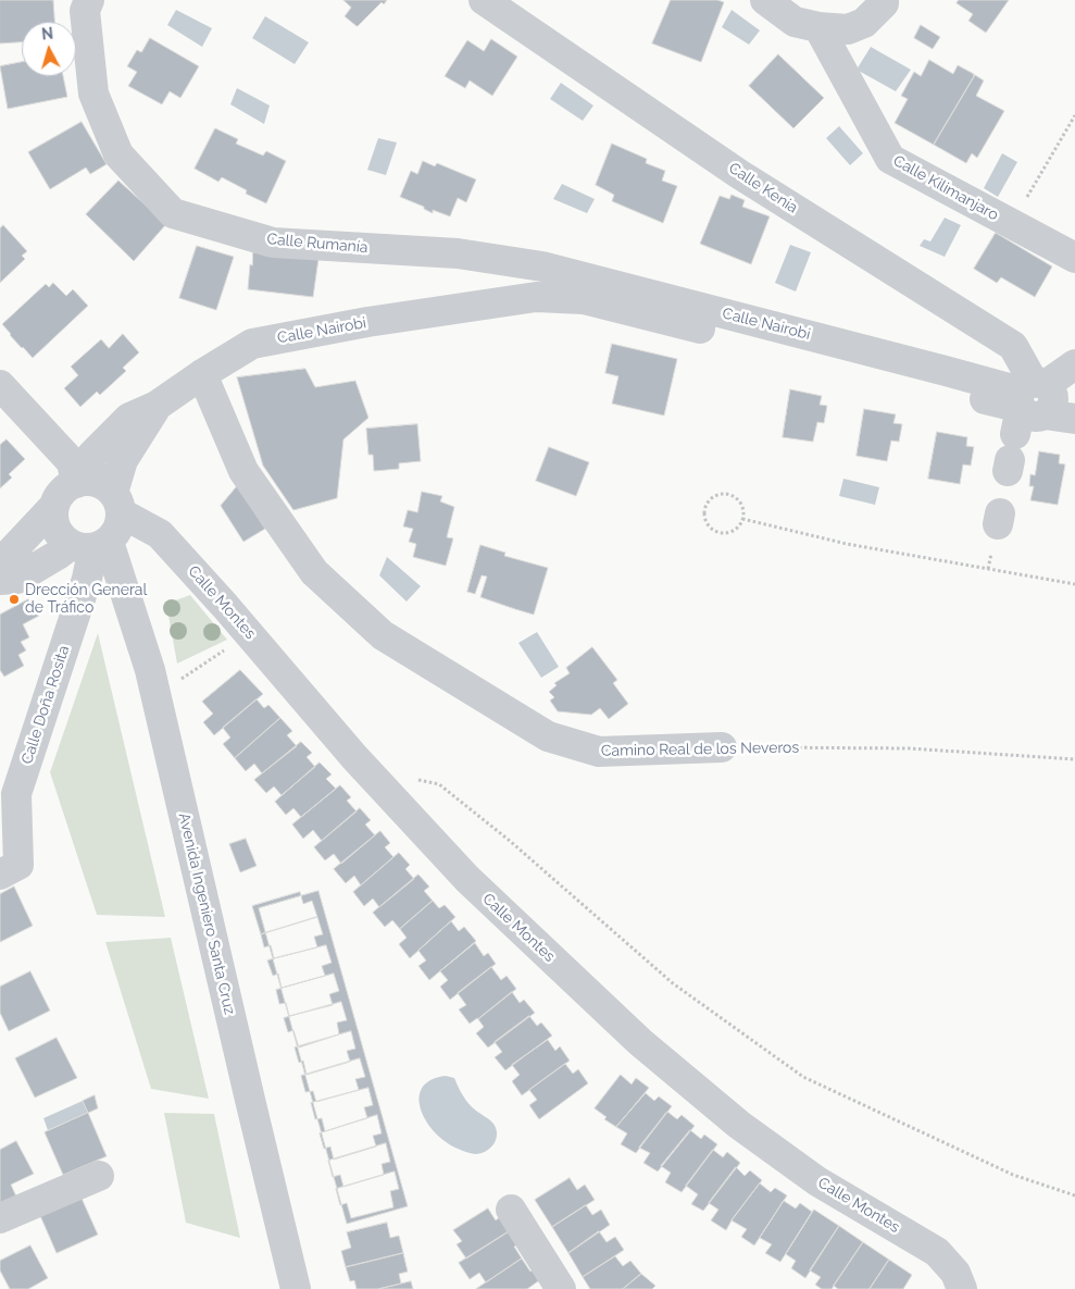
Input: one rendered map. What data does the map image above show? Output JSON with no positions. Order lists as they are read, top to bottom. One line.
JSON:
{"streets":{"street":["Calle Kenia","Calle Kilimanjaro","Calle Rumanía","Calle Nairobi","Calle Montes","Calle Doña Rosita","Camino Real de los Neveros","Avenida Ingeniero Santa Cruz"]},"crossings":[["Calle Kenia","Calle Nairobi"],["Calle Rumanía","Calle Nairobi"],["Calle Nairobi","Calle Montes"],["Calle Nairobi","Calle Doña Rosita"],["Calle Nairobi","Camino Real de los Neveros"],["Calle Nairobi","Avenida Ingeniero Santa Cruz"],["Calle Montes","Calle Doña Rosita"],["Calle Montes","Avenida Ingeniero Santa Cruz"],["Calle Doña Rosita","Avenida Ingeniero Santa Cruz"]],"places":["Drección General de Tráfico"],"north":"top"}
